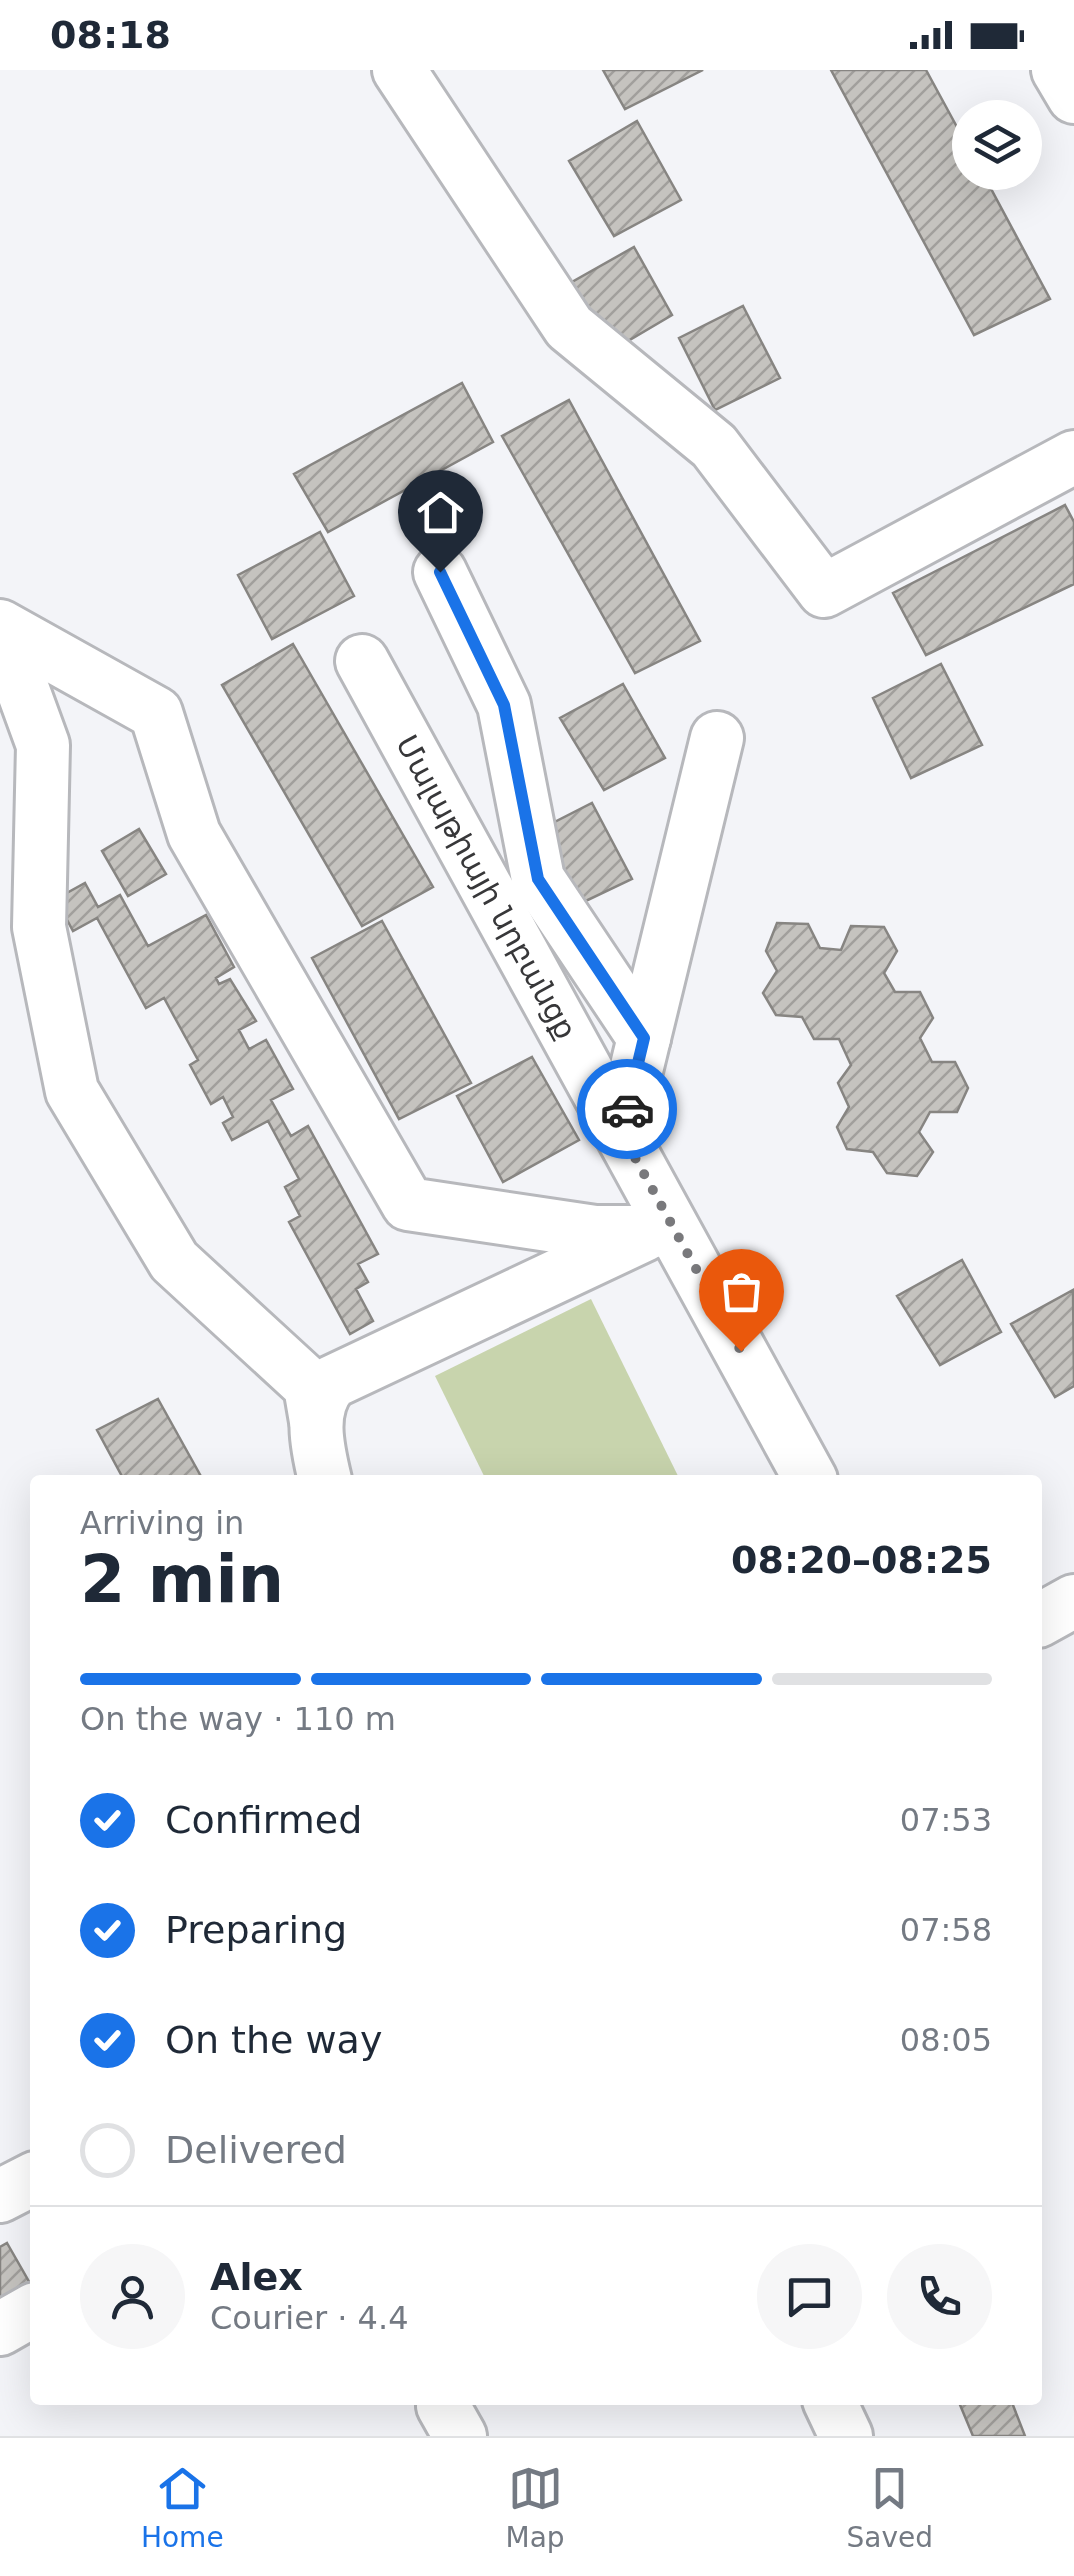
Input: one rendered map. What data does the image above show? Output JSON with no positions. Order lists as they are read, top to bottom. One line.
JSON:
{"streets":{"street":["Մալաթիայի նրբանցք"]},"page":{"status":"08:18","heading":["2 min","Arriving in","08:20–08:25"],"panel":["Alex","Courier · 4.4"],"bar":"On the way · 110 m","list":[["Confirmed","07:53"],["Preparing","07:58"],["On the way","08:05"],"Delivered"],"tabs":["Home","Map","Saved"]}}
